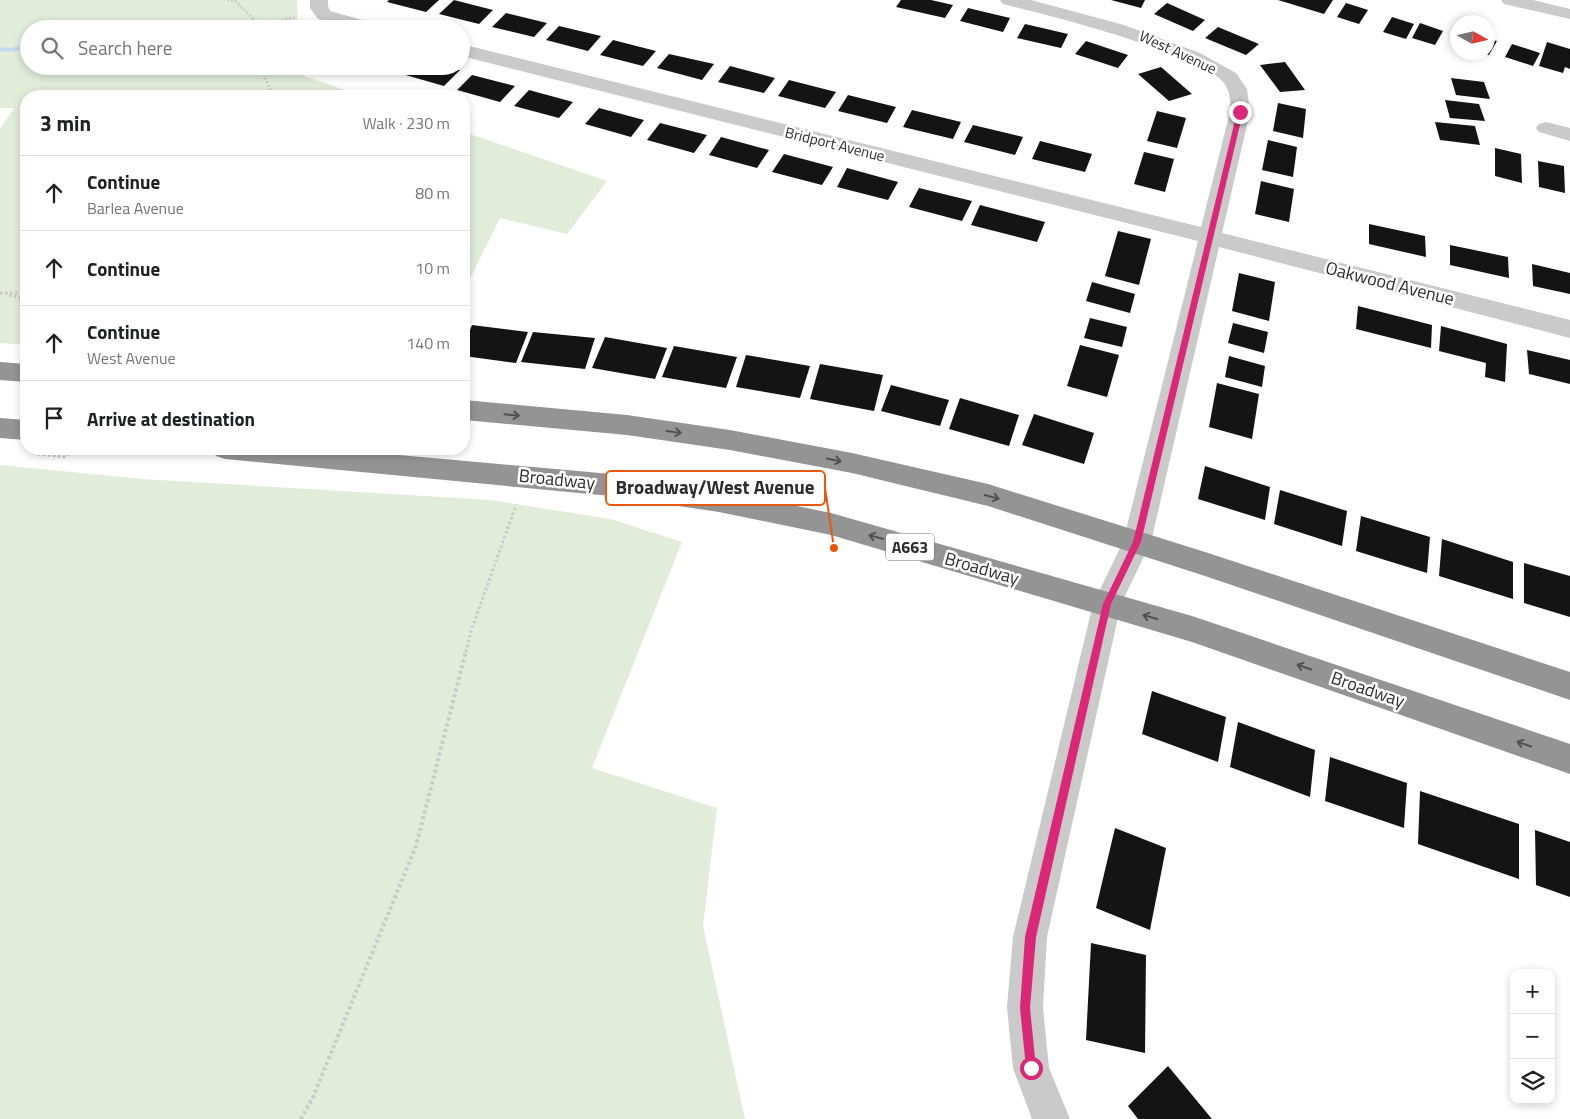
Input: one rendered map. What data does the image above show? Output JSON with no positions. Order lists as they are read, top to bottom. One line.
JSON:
{"streets":{"highway":["Broadway","A663"],"street":["West Avenue","Bridport Avenue","Oakwood Avenue"]},"crossings":[["West Avenue","Bridport Avenue"],["West Avenue","Oakwood Avenue"],["West Avenue","Broadway"],["Bridport Avenue","Oakwood Avenue"]],"places":["Broadway/West Avenue"],"north":"right","page":{"search":"Search here","heading":["3 min","Walk · 230 m"],"list":[["Continue","Barlea Avenue","80 m"],["Continue","10 m"],["Continue","West Avenue","140 m"],"Arrive at destination"],"map_buttons":["+","−"]}}
